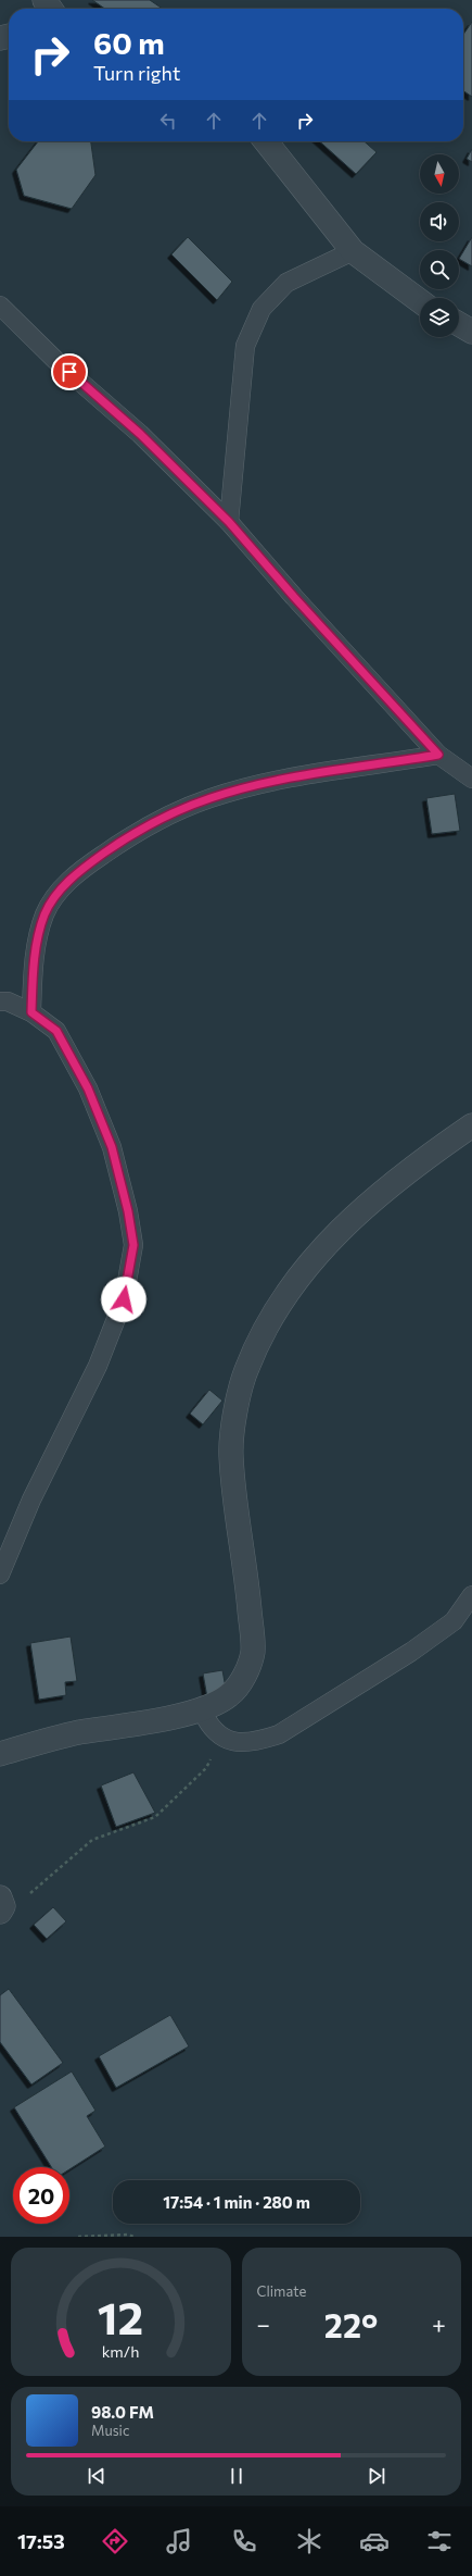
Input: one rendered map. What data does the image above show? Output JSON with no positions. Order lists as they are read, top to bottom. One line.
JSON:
{"north":"bottom","page":{"turn":["60 m","Turn right"],"limit":"20","trip":"17:54 · 1 min · 280 m","tile":"Climate","heat":["−","22°","+"],"song":["98.0 FM","Music"],"tabs":"17:53","gauge":["12","km/h"]}}
